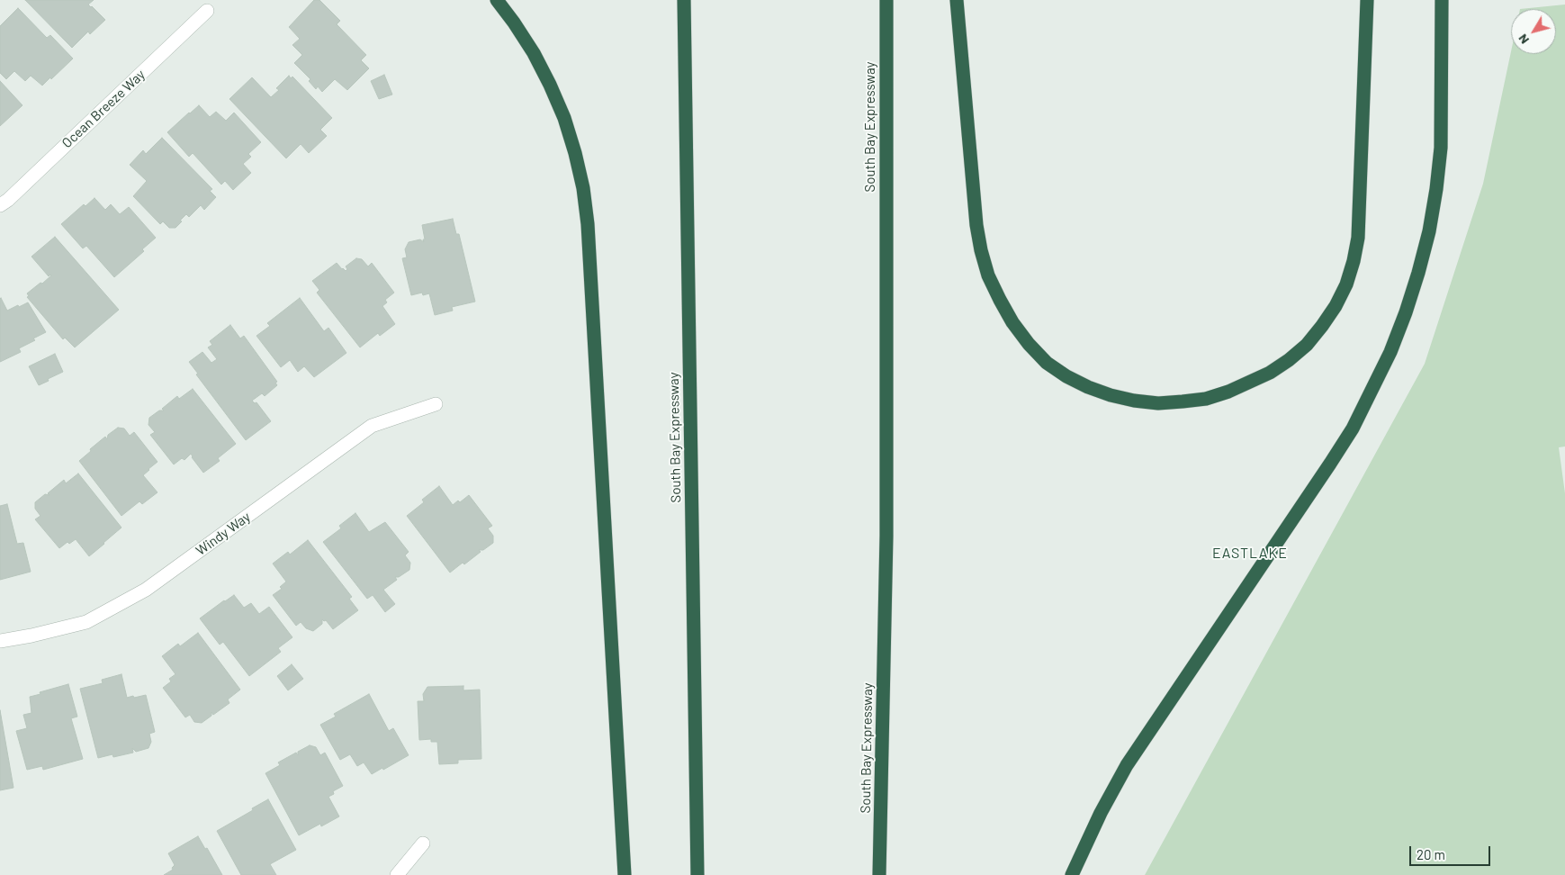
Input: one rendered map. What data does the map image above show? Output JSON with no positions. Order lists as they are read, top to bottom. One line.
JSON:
{"streets":{"highway":["South Bay Expressway"],"street":["Ocean Breeze Way","Windy Way"]},"districts":["EASTLAKE"],"scale_bar":"20 m","north":"bottom left"}
